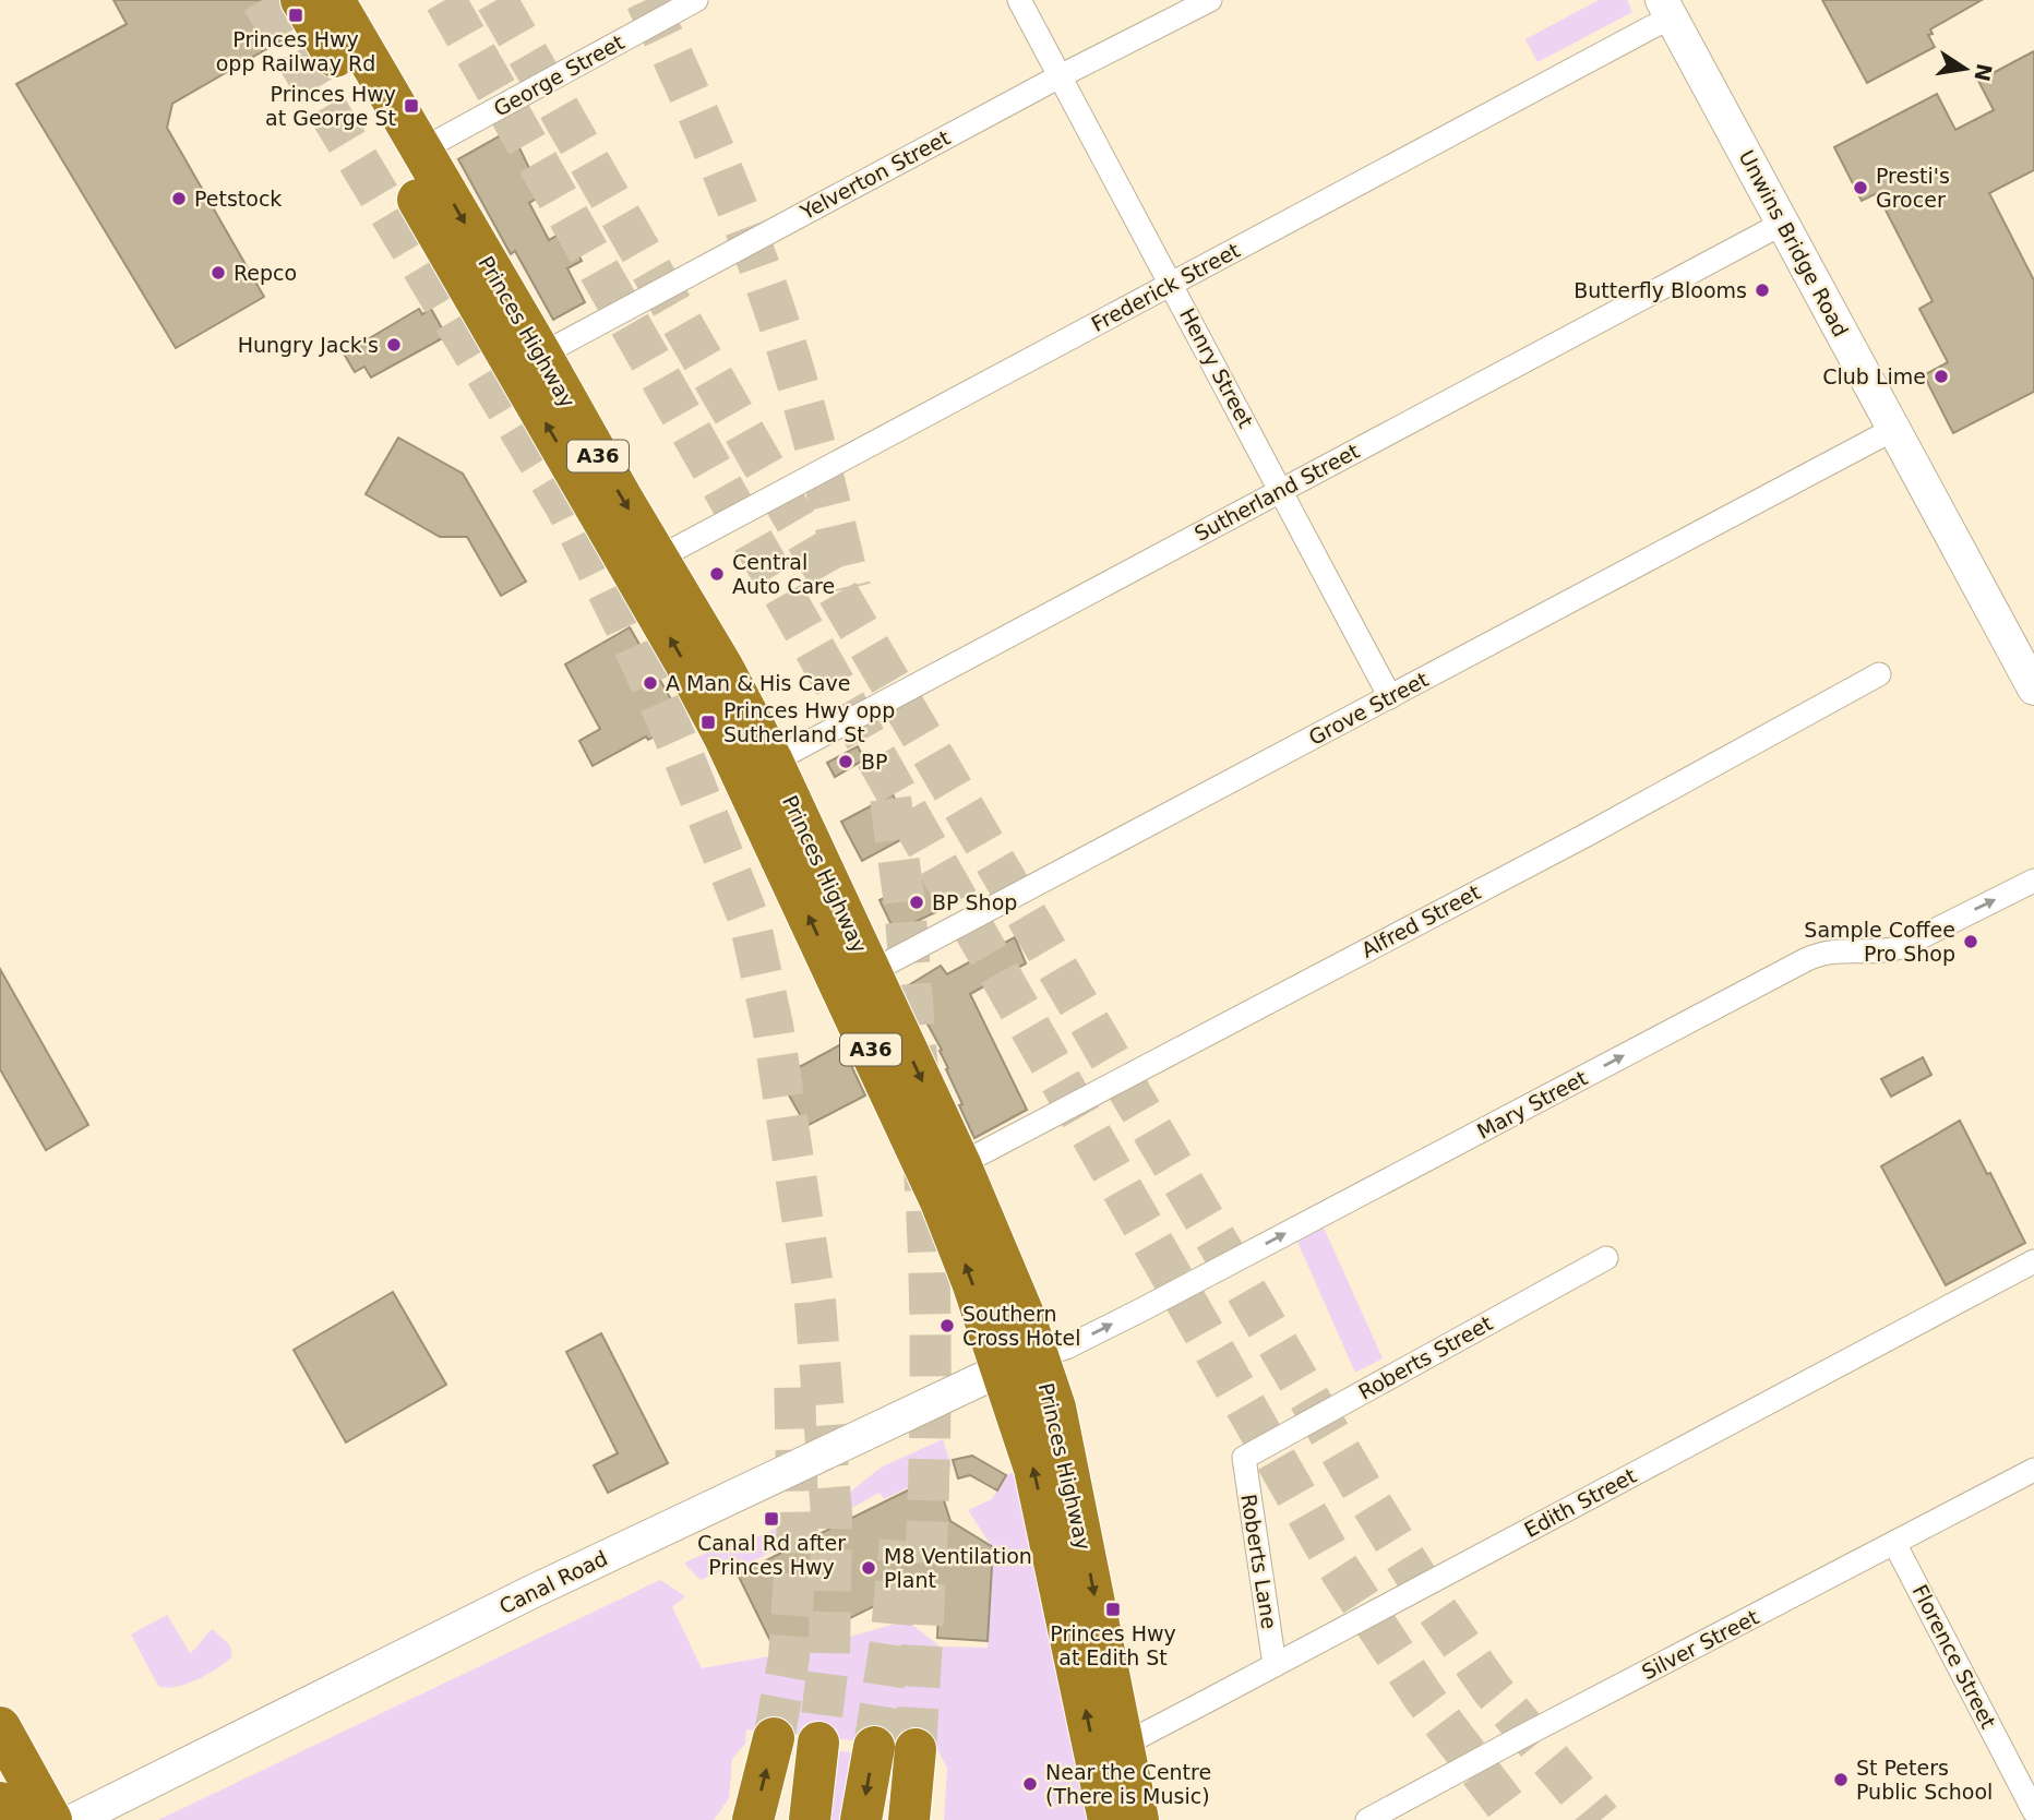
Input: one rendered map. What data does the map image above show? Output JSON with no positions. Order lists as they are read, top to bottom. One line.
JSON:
{"streets":{"highway":["Princes Highway","A36"],"main road":["Unwins Bridge Road","Canal Road"],"street":["George Street","Yelverton Street","Frederick Street","Henry Street","Sutherland Street","Grove Street","Alfred Street","Mary Street","Roberts Street","Edith Street","Roberts Lane","Silver Street","Florence Street"]},"crossings":[["George Street","Princes Highway"],["Yelverton Street","Princes Highway"],["Yelverton Street","Henry Street"],["Unwins Bridge Road","Frederick Street"],["Unwins Bridge Road","Sutherland Street"],["Unwins Bridge Road","Grove Street"],["Frederick Street","Princes Highway"],["Frederick Street","Henry Street"],["Princes Highway","Sutherland Street"],["Princes Highway","Grove Street"],["Princes Highway","Alfred Street"],["Princes Highway","Mary Street"],["Princes Highway","Edith Street"],["Princes Highway","Canal Road"],["Henry Street","Sutherland Street"],["Henry Street","Grove Street"],["Mary Street","Canal Road"],["Roberts Street","Roberts Lane"],["Edith Street","Roberts Lane"],["Silver Street","Florence Street"]],"one_way":["Mary Street"],"places":{"transit":["Princes Hwy opp Railway Rd","Princes Hwy at George St","Princes Hwy opp Sutherland St","Canal Rd after Princes Hwy","Princes Hwy at Edith St"],"other":["Presti's Grocer","Petstock","Repco","Butterfly Blooms","Hungry Jack's","Club Lime","Central Auto Care","A Man & His Cave","BP","BP Shop","Sample Coffee Pro Shop","Southern Cross Hotel","M8 Ventilation Plant","St Peters Public School","Near the Centre (There is Music)"]},"north":"right"}
